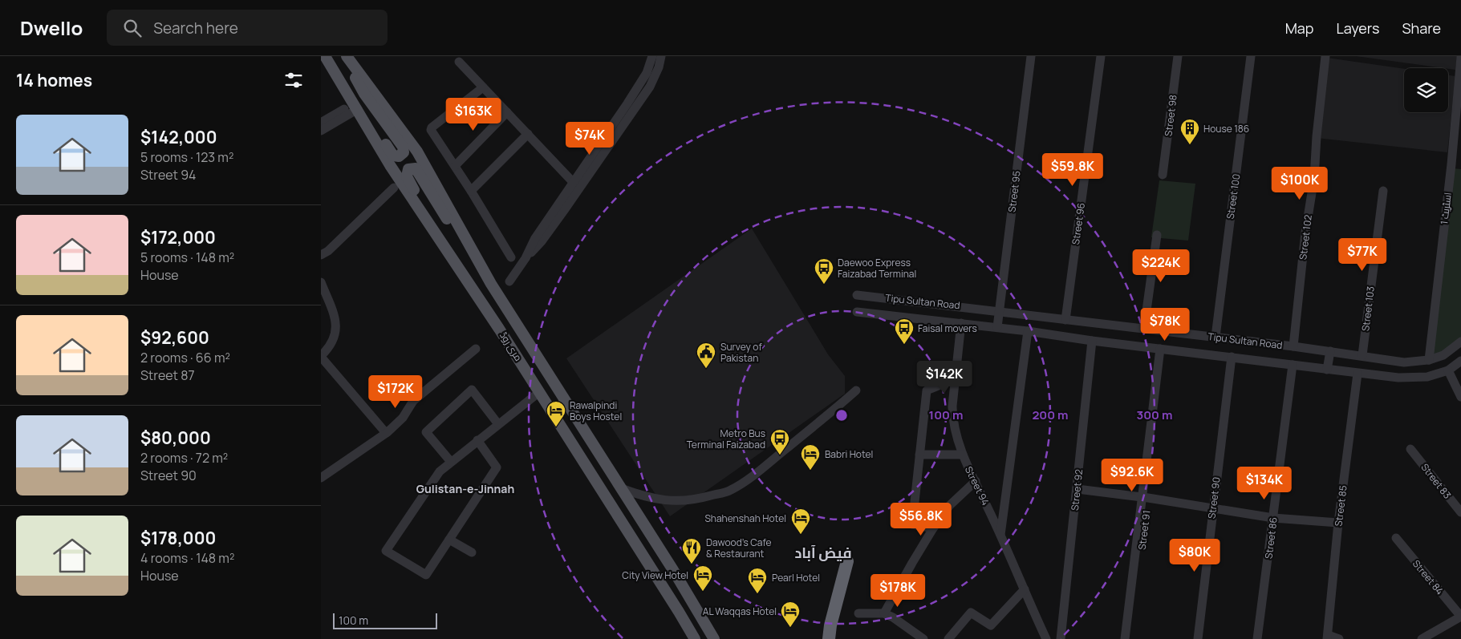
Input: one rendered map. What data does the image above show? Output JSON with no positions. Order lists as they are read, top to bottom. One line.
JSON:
{"streets":{"main road":["مری روڈ"],"street":["Street 98","Street 95","Street 100","اسٹریٹ 1","Street 96","Street 102","Tipu Sultan Road","Street 103","Street 83","Street 94","Street 92","Street 90","Street 85","Street 91","Street 86","Street 84"]},"crossings":[["Street 95","Tipu Sultan Road"],["Street 100","Tipu Sultan Road"],["اسٹریٹ 1","Tipu Sultan Road"],["Street 96","Tipu Sultan Road"],["Street 102","Tipu Sultan Road"],["Tipu Sultan Road","Street 103"],["Tipu Sultan Road","Street 94"],["Tipu Sultan Road","Street 92"],["Tipu Sultan Road","Street 90"],["Tipu Sultan Road","Street 85"],["Tipu Sultan Road","Street 91"],["Tipu Sultan Road","Street 86"]],"districts":["Gulistan-e-Jinnah","فیض آباد"],"places":{"building":["House 186"],"bus stop":["Daewoo Express Faizabad Terminal","Faisal movers","Metro Bus Terminal Faizabad"],"public building":["Survey of Pakistan"],"hotel":["Rawalpindi Boys Hostel","Babri Hotel","Shahenshah Hotel","City View Hotel","Pearl Hotel","AL Waqqas Hotel"],"restaurant":["Dawood's Cafe & Restaurant"]},"scale_bar":"100 m","page":{"header":"Dwello","search":"Search here","nav":["Map","Layers","Share"],"heading":"14 homes","price":["$163K","$74K","$59.8K","$100K","$77K","$224K","$78K","$142K","$172K","$92.6K","$134K","$56.8K","$80K","$178K"],"list":[{"name":"$142,000","note":"5 rooms · 123 m² · Street 94"},{"name":"$172,000","note":"5 rooms · 148 m² · House"},{"name":"$92,600","note":"2 rooms · 66 m² · Street 87"},{"name":"$80,000","note":"2 rooms · 72 m² · Street 90"},{"name":"$178,000","note":"4 rooms · 148 m² · House"}],"scale":"100 m"},"rings":["100 m","200 m","300 m"]}
